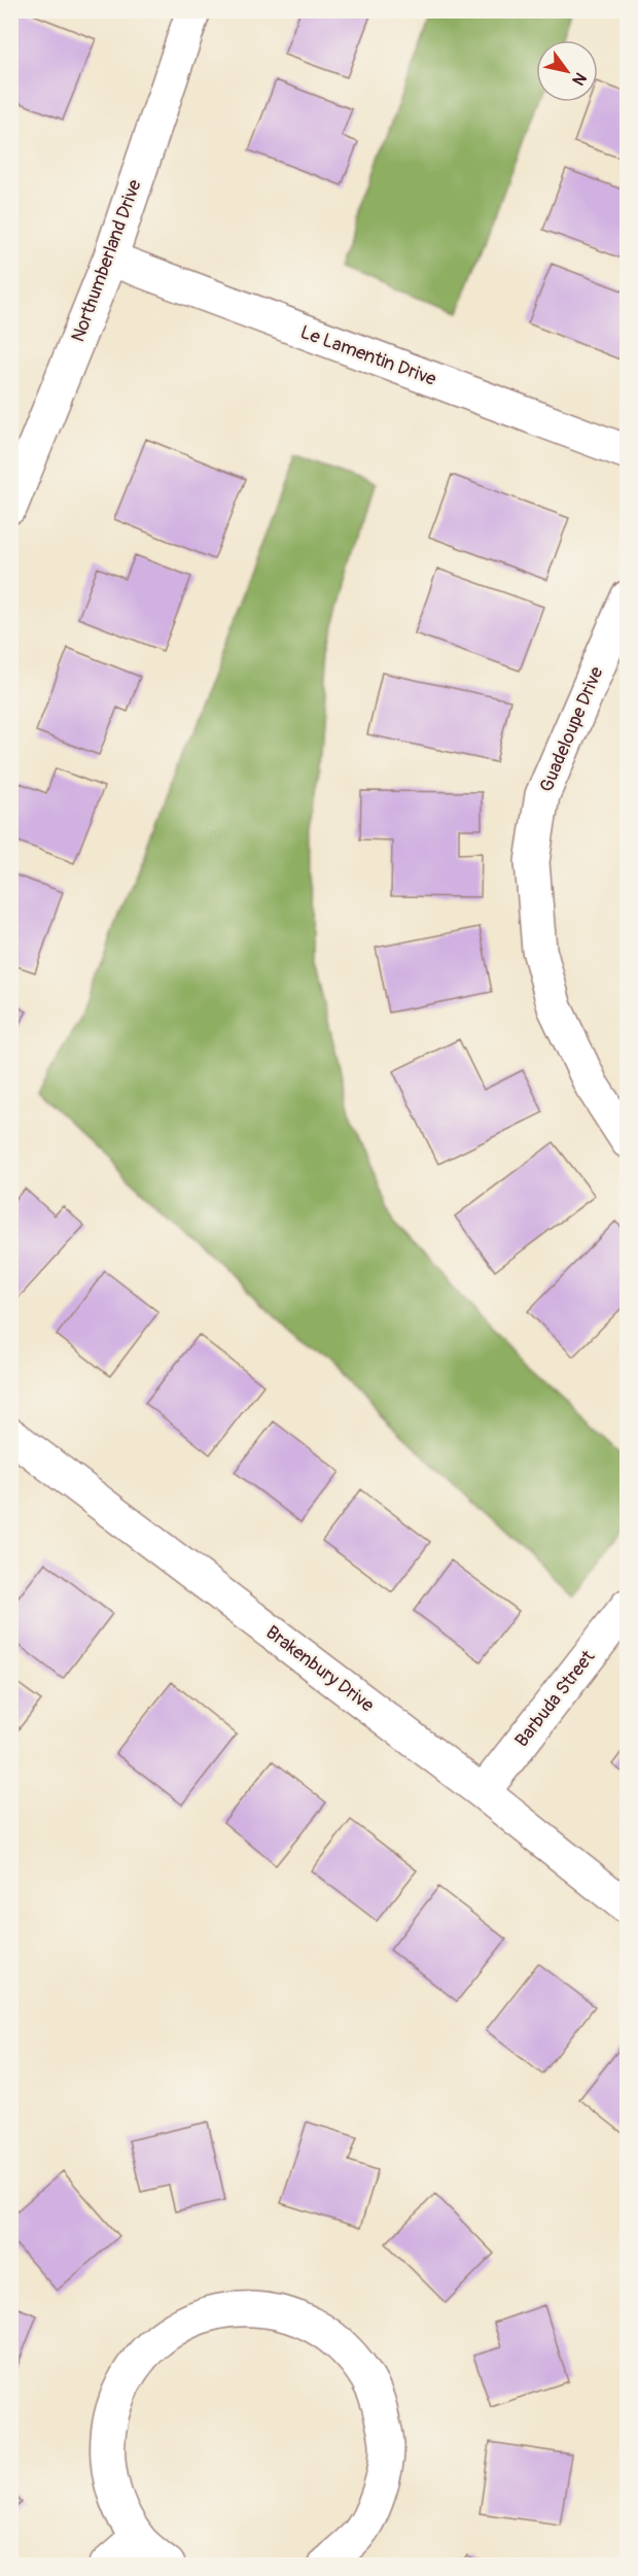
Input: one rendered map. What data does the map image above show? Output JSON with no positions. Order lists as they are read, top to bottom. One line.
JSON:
{"streets":{"street":["Northumberland Drive","Le Lamentin Drive","Guadeloupe Drive","Brakenbury Drive","Barbuda Street"]},"crossings":[["Northumberland Drive","Le Lamentin Drive"],["Brakenbury Drive","Barbuda Street"]],"north":"bottom right"}
